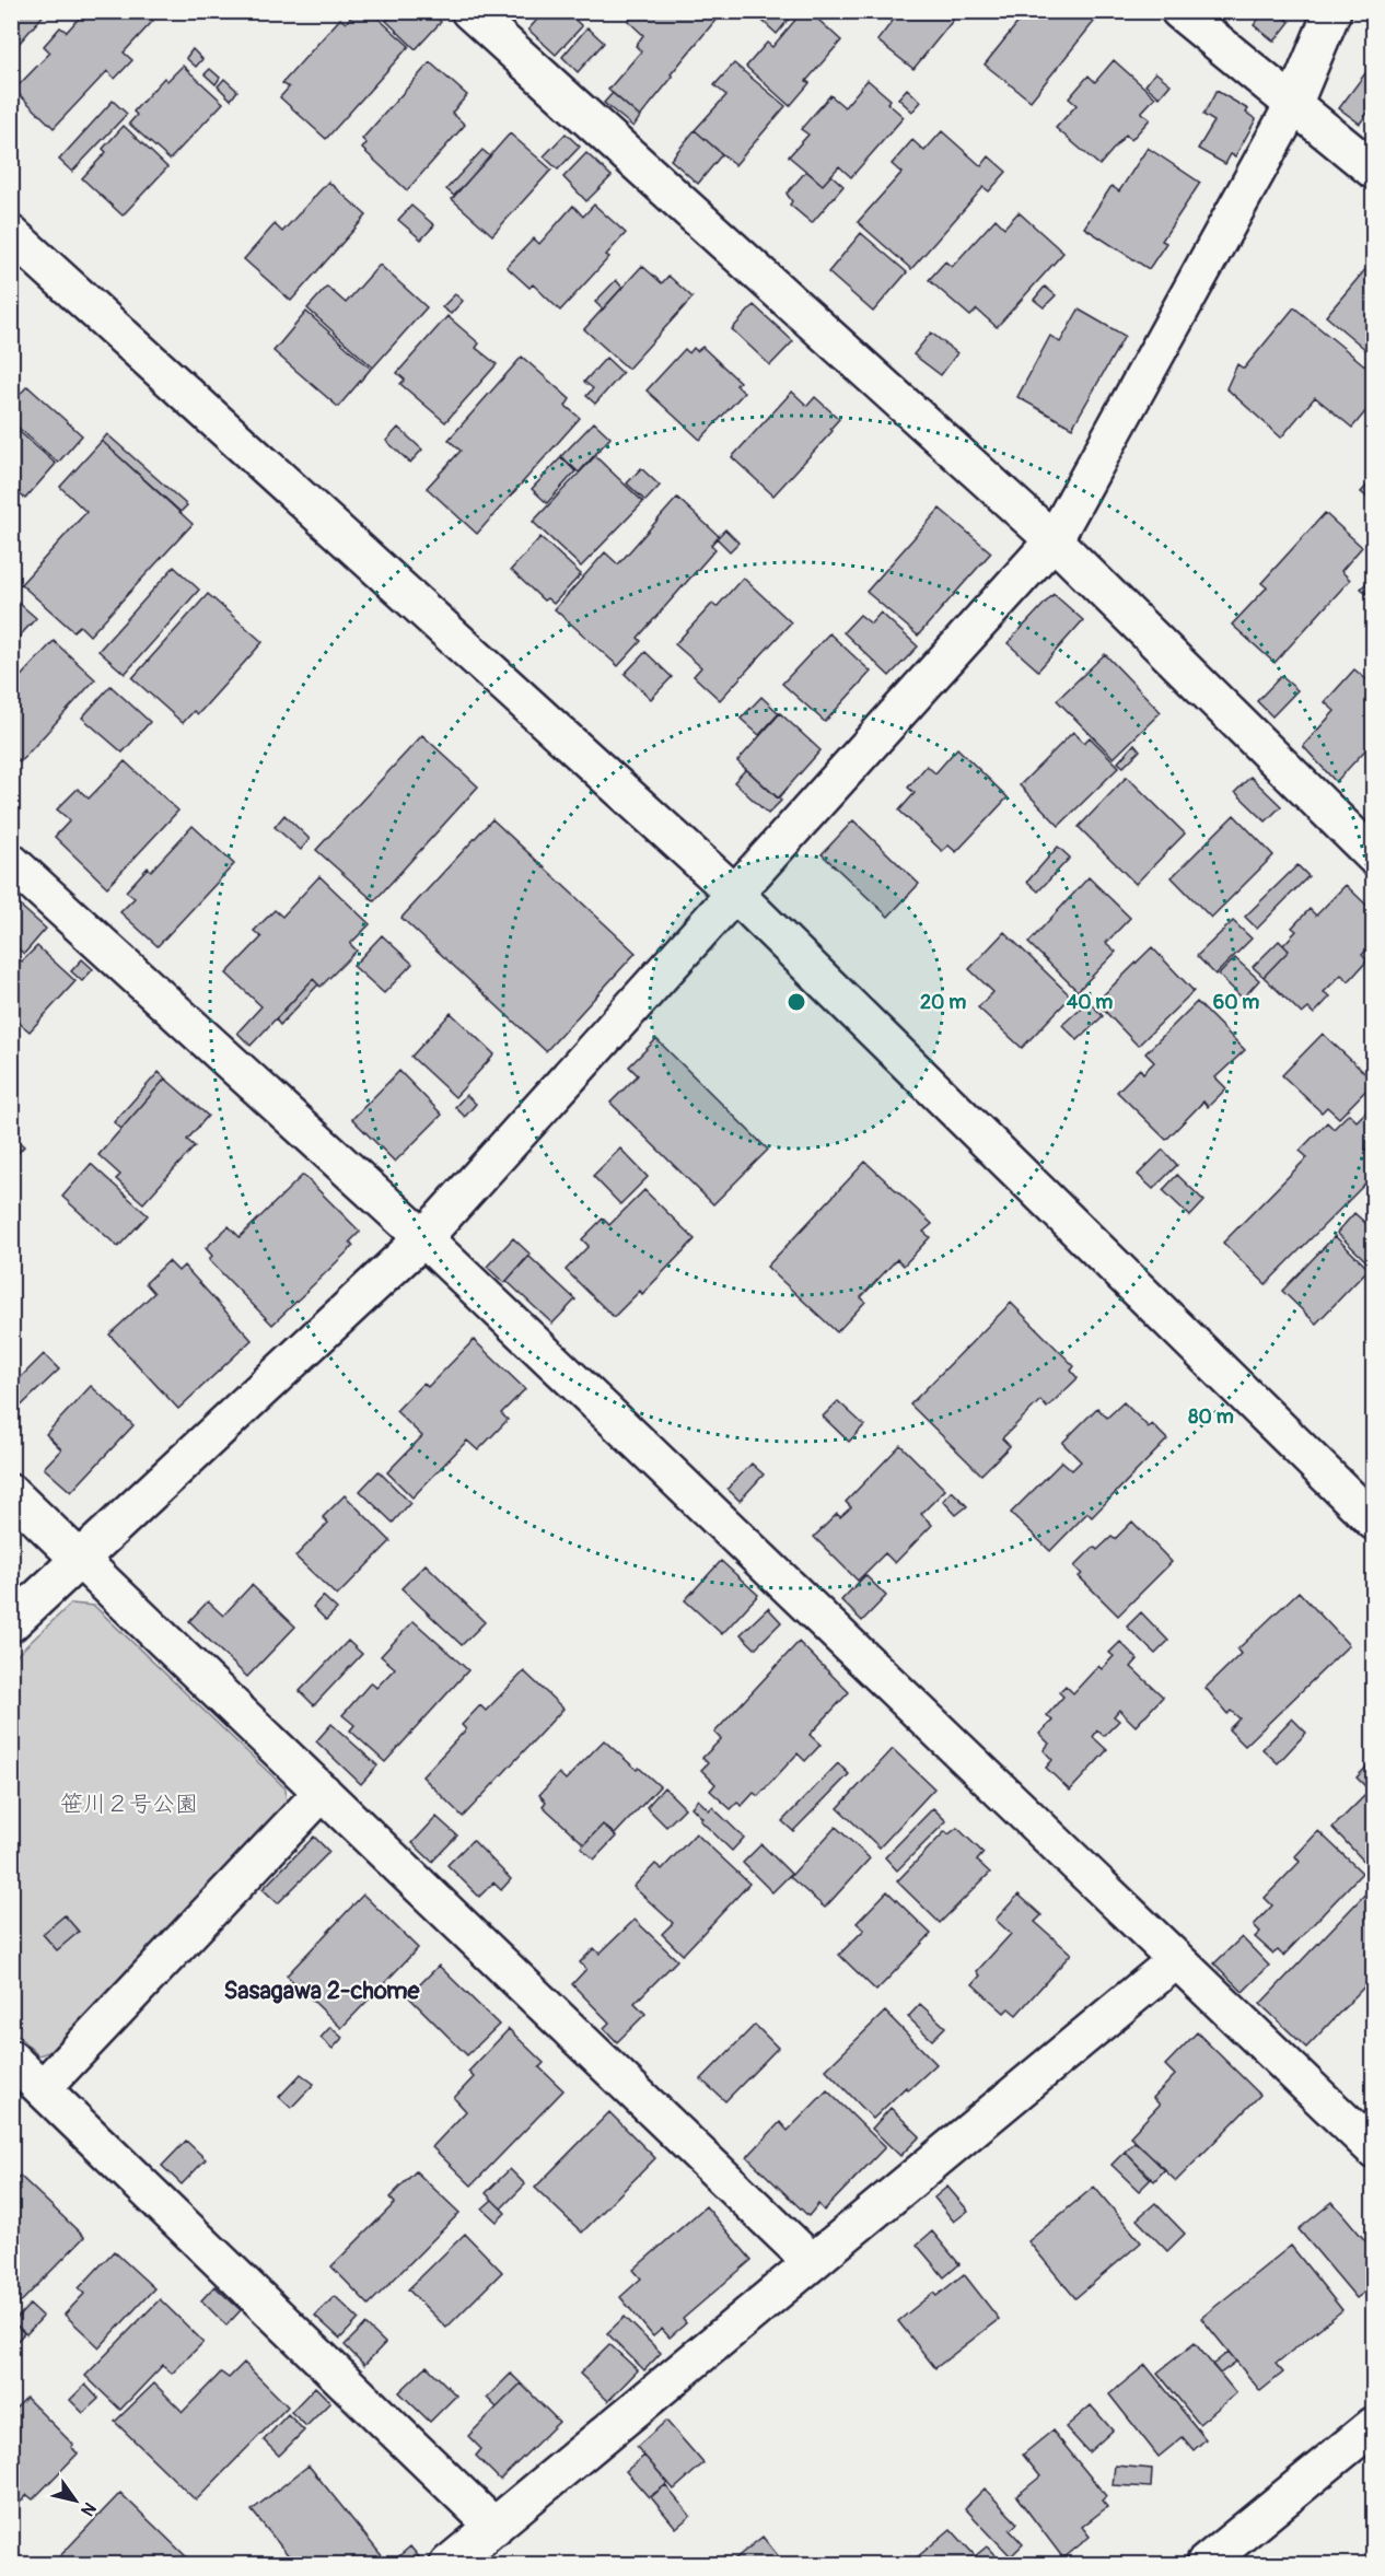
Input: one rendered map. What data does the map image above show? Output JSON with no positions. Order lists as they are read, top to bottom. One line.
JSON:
{"districts":["Sasagawa 2-chome"],"parks":["笹川２号公園"],"north":"bottom right","rings":["20 m","40 m","60 m","80 m"]}
